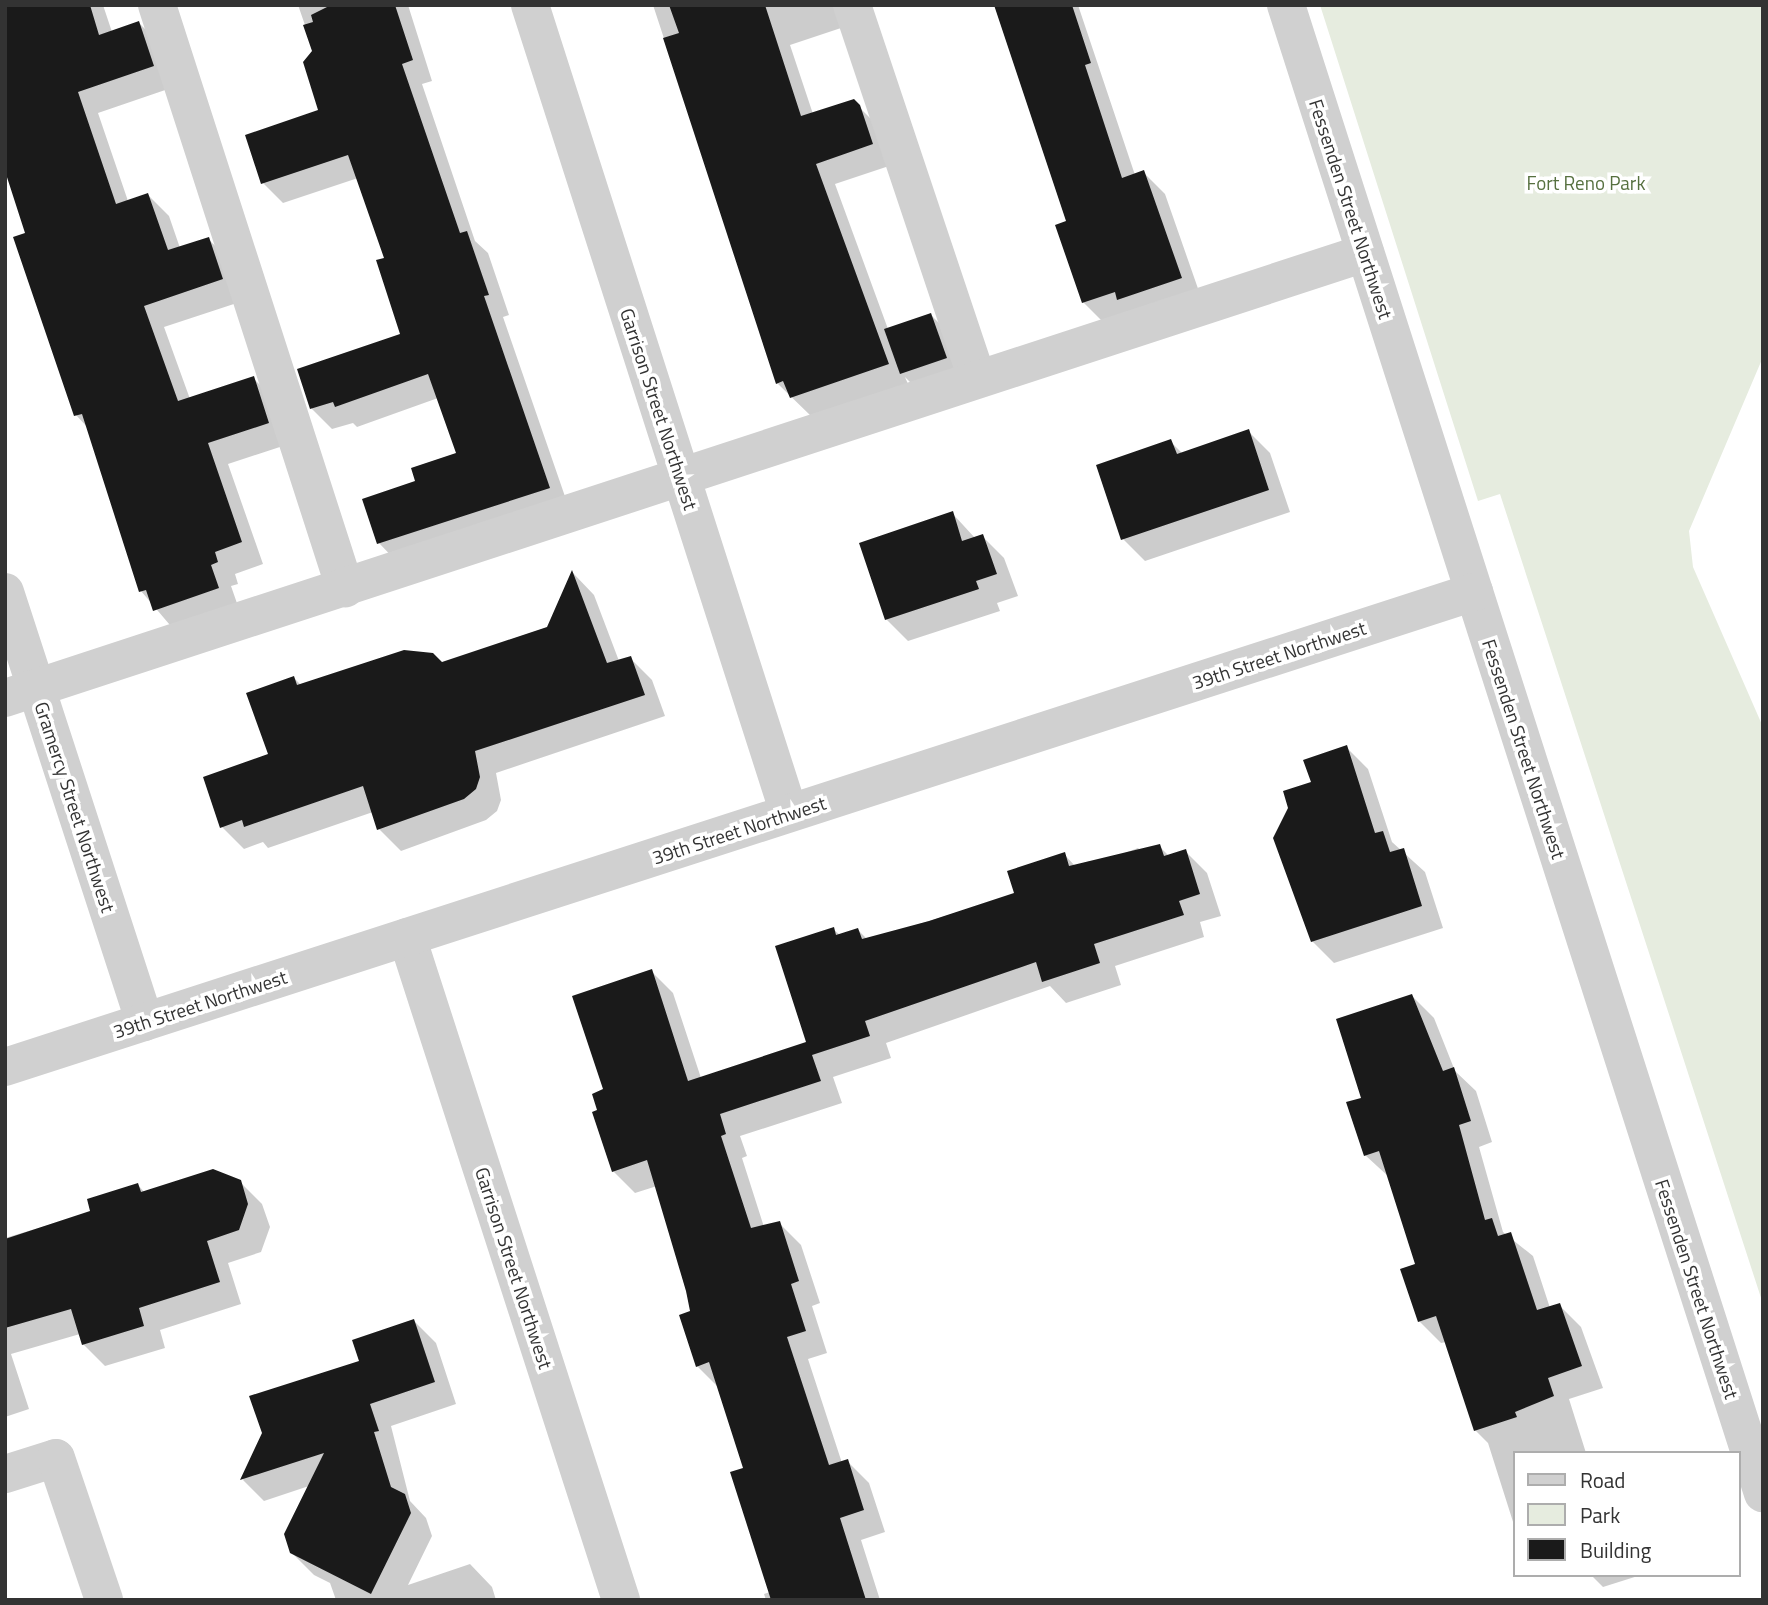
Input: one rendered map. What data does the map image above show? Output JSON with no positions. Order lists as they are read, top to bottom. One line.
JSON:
{"streets":{"street":["Fessenden Street Northwest","Garrison Street Northwest","39th Street Northwest","Gramercy Street Northwest"]},"crossings":[["Fessenden Street Northwest","39th Street Northwest"],["Garrison Street Northwest","39th Street Northwest"],["39th Street Northwest","Gramercy Street Northwest"]],"parks":["Fort Reno Park"],"legend":["Road","Park","Building"]}
